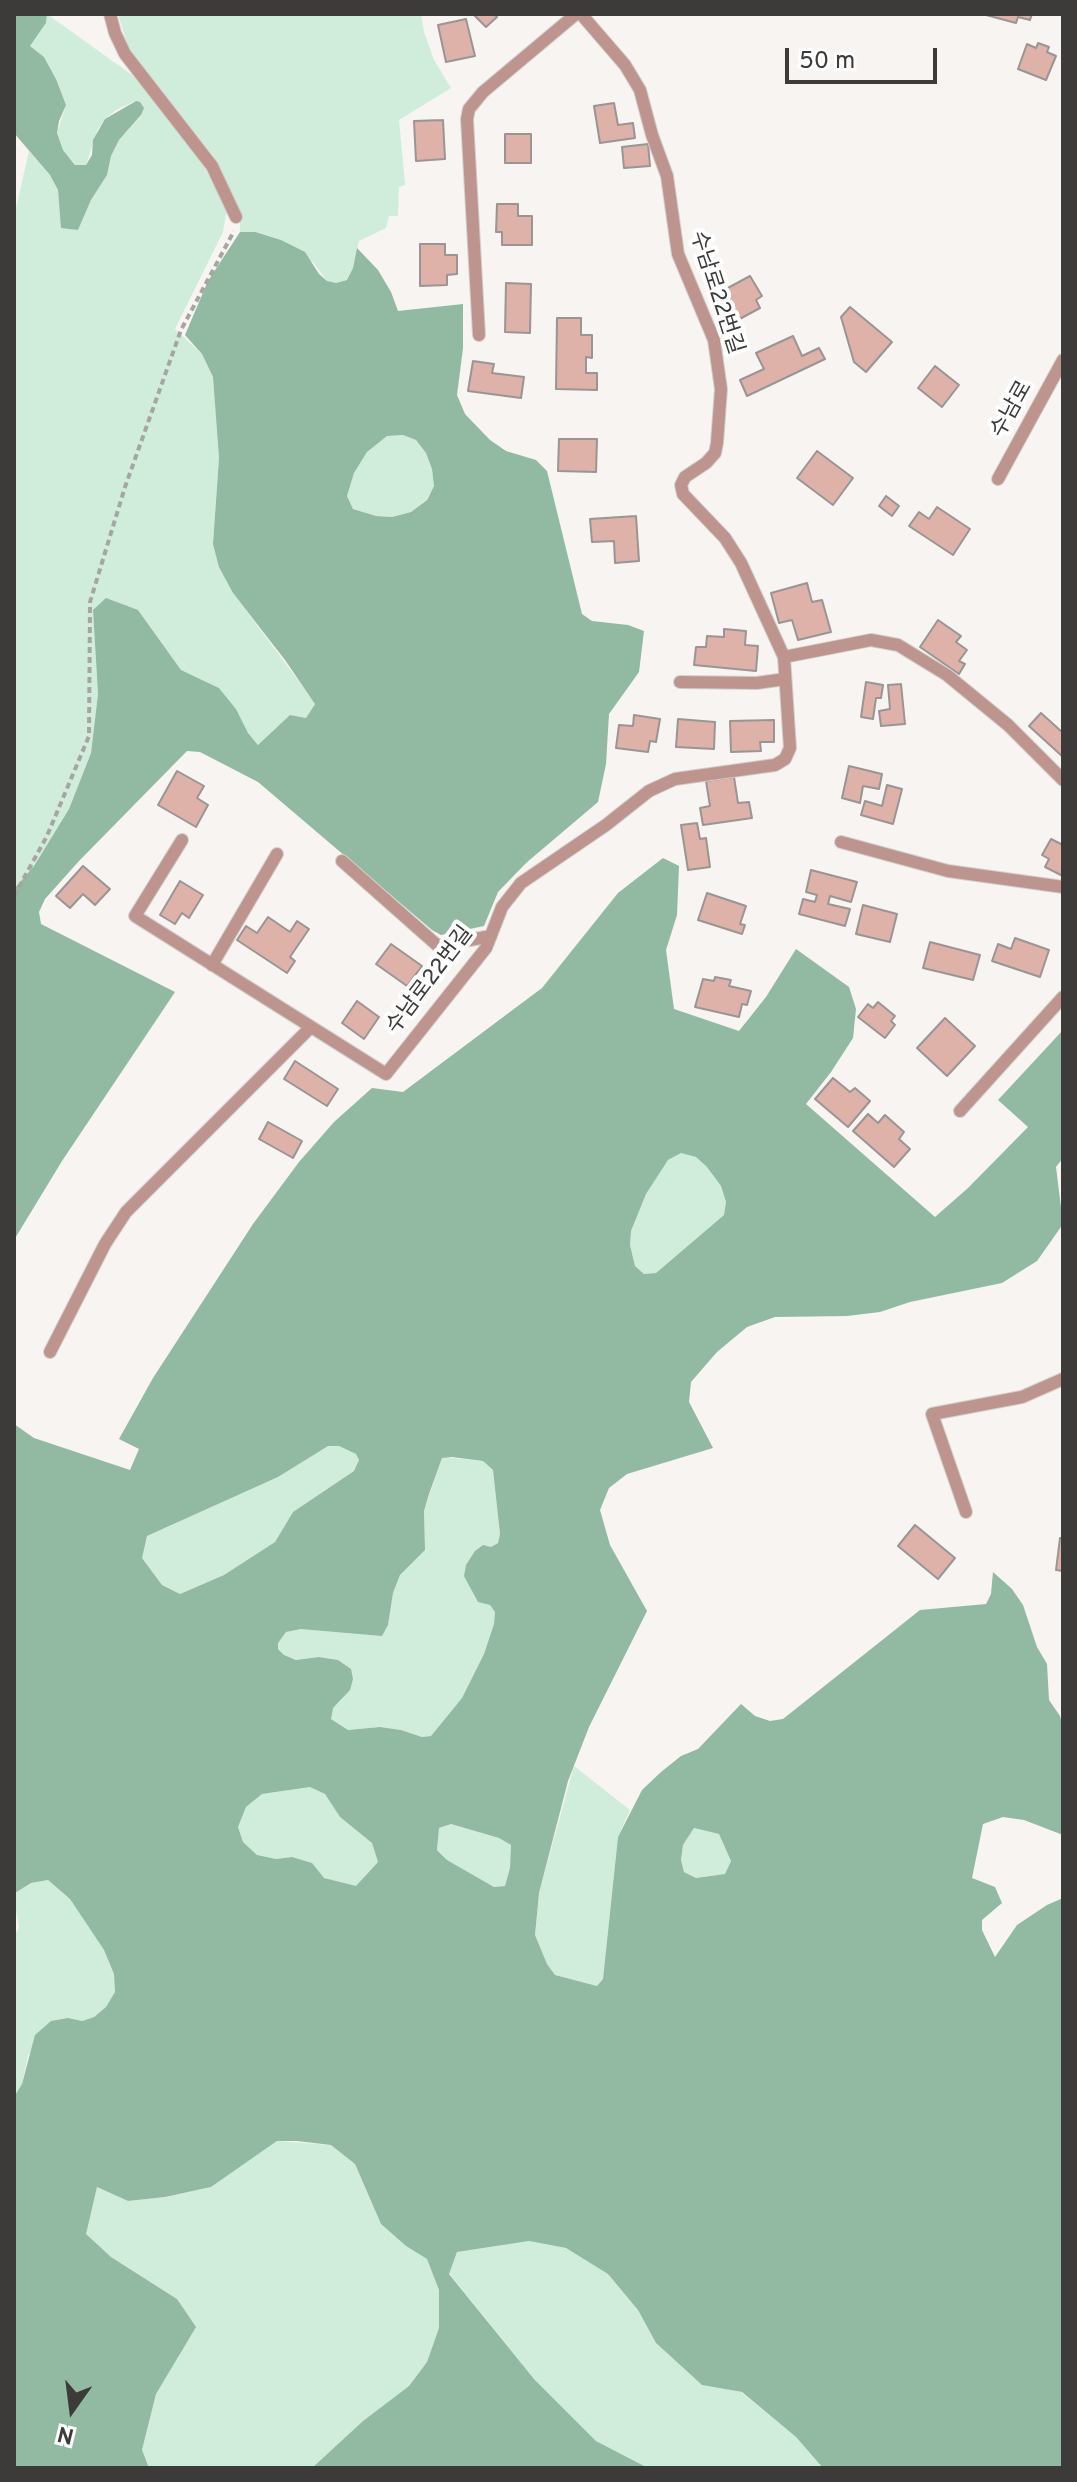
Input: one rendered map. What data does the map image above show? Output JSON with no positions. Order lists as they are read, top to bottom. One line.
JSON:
{"streets":{"lane":["수남로22번길","수남로"]},"scale_bar":"50 m","north":"bottom"}
